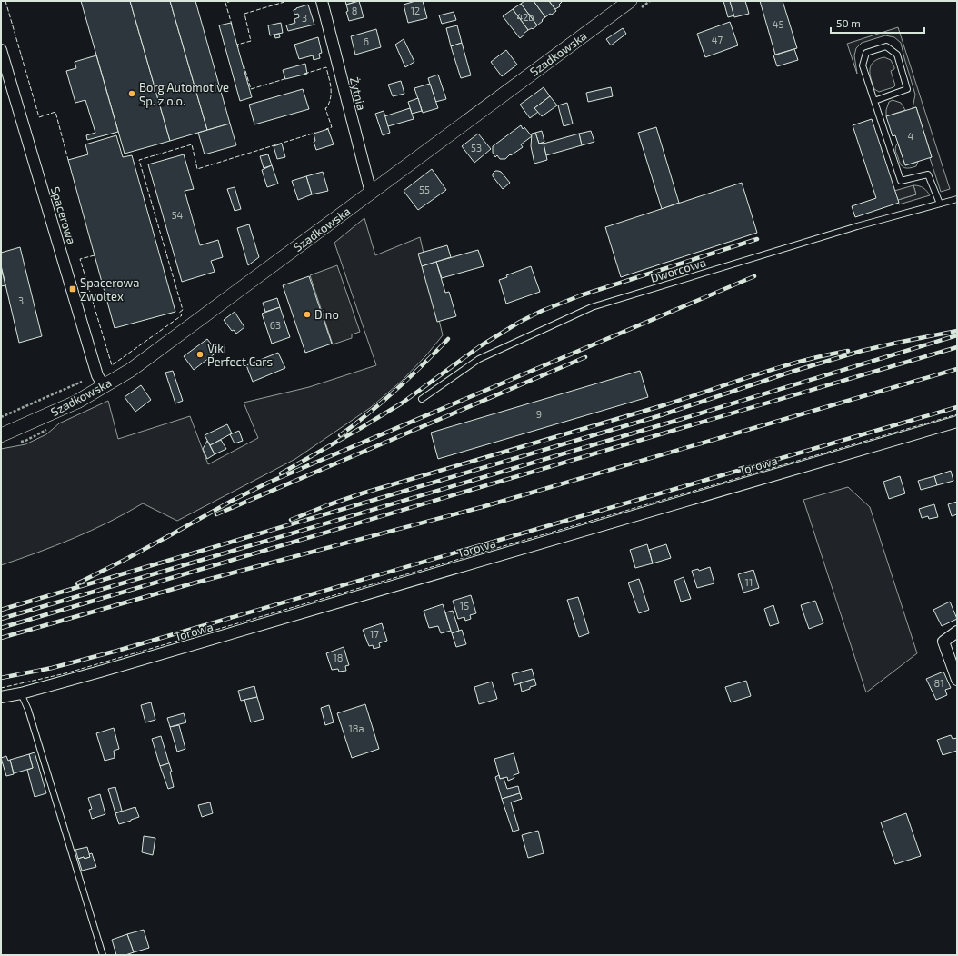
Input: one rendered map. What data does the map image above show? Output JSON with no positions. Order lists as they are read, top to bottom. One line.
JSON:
{"streets":{"street":["Szadkowska","Żytnia","Spacerowa","Torowa"],"lane":["Dworcowa"]},"crossings":[["Szadkowska","Żytnia"],["Szadkowska","Spacerowa"]],"places":{"other":["Borg Automotive Sp. z o.o.","Dino","Viki Perfect Cars"],"transit":["Spacerowa Zwoltex"]},"house_numbers":["8","12","42b","3","45","47","6","4","53","55","54","3","63","9","11","15","17","18","81","18a"],"scale_bar":"50 m"}
